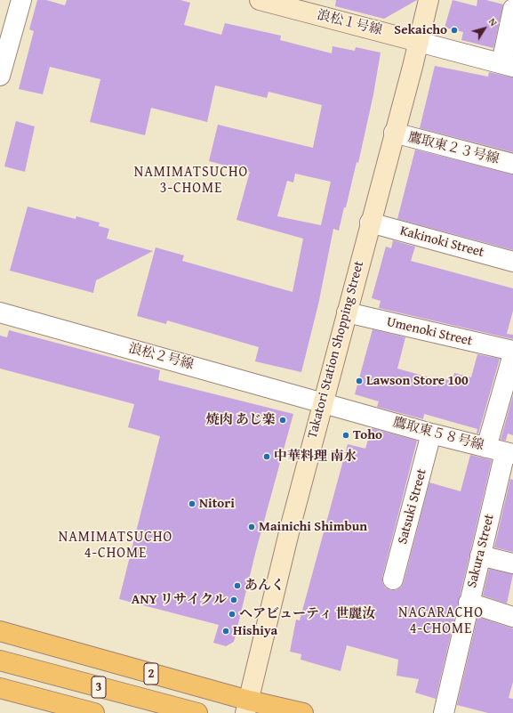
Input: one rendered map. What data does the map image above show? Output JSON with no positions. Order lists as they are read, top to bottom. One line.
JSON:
{"streets":{"highway":["2","3"],"street":["浪松１号線","鷹取東２３号線","Kakinoki Street","Umenoki Street","Takatori Station Shopping Street","浪松２号線","鷹取東５８号線","Satsuki Street","Sakura Street"]},"crossings":[["浪松１号線","Takatori Station Shopping Street"],["鷹取東２３号線","Takatori Station Shopping Street"],["Kakinoki Street","Takatori Station Shopping Street"],["Umenoki Street","Takatori Station Shopping Street"],["Takatori Station Shopping Street","浪松２号線"],["Takatori Station Shopping Street","鷹取東５８号線"],["Takatori Station Shopping Street","2"],["浪松２号線","鷹取東５８号線"],["鷹取東５８号線","Satsuki Street"],["鷹取東５８号線","Sakura Street"]],"districts":["NAMIMATSUCHO 3-CHOME","NAMIMATSUCHO 4-CHOME","NAGARACHO 4-CHOME"],"places":["Sekaicho","Lawson Store 100","焼肉 あじ楽","Toho","中華料理 南水","Nitori","Mainichi Shimbun","あんく","ANY リサイクル","ヘアビューティ 世麗汝","Hishiya"],"north":"top right"}
